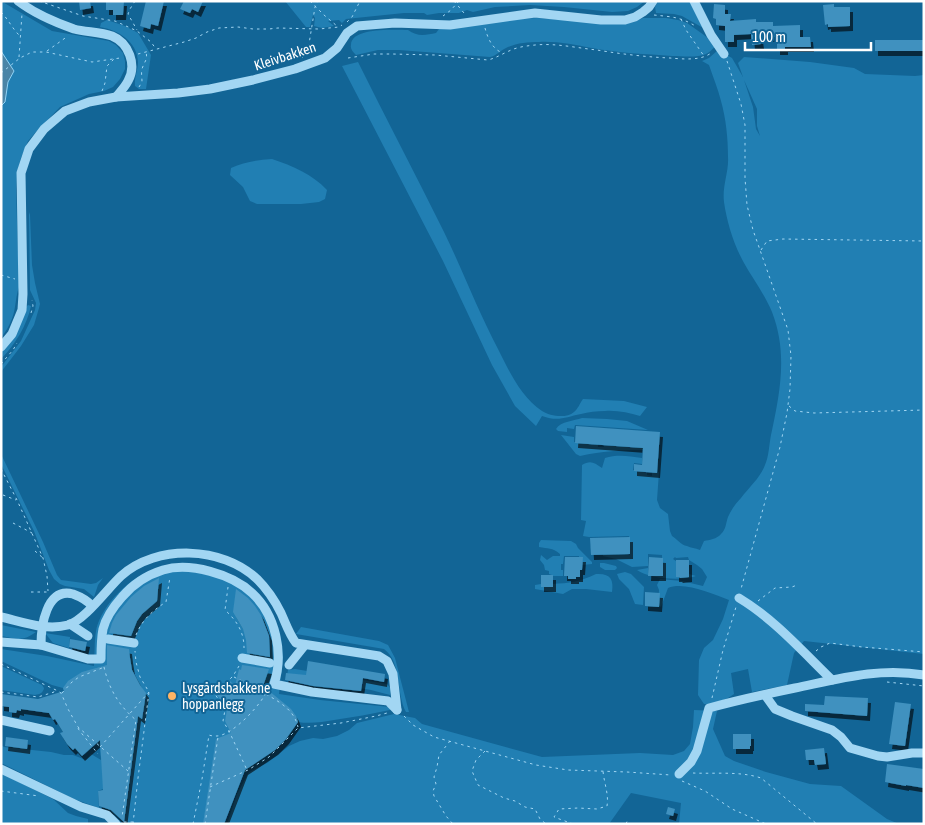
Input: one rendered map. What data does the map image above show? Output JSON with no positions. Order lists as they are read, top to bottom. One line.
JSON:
{"streets":{"street":["Kleivbakken"]},"places":["Lysgårdsbakkene hoppanlegg"],"scale_bar":"100 m"}
